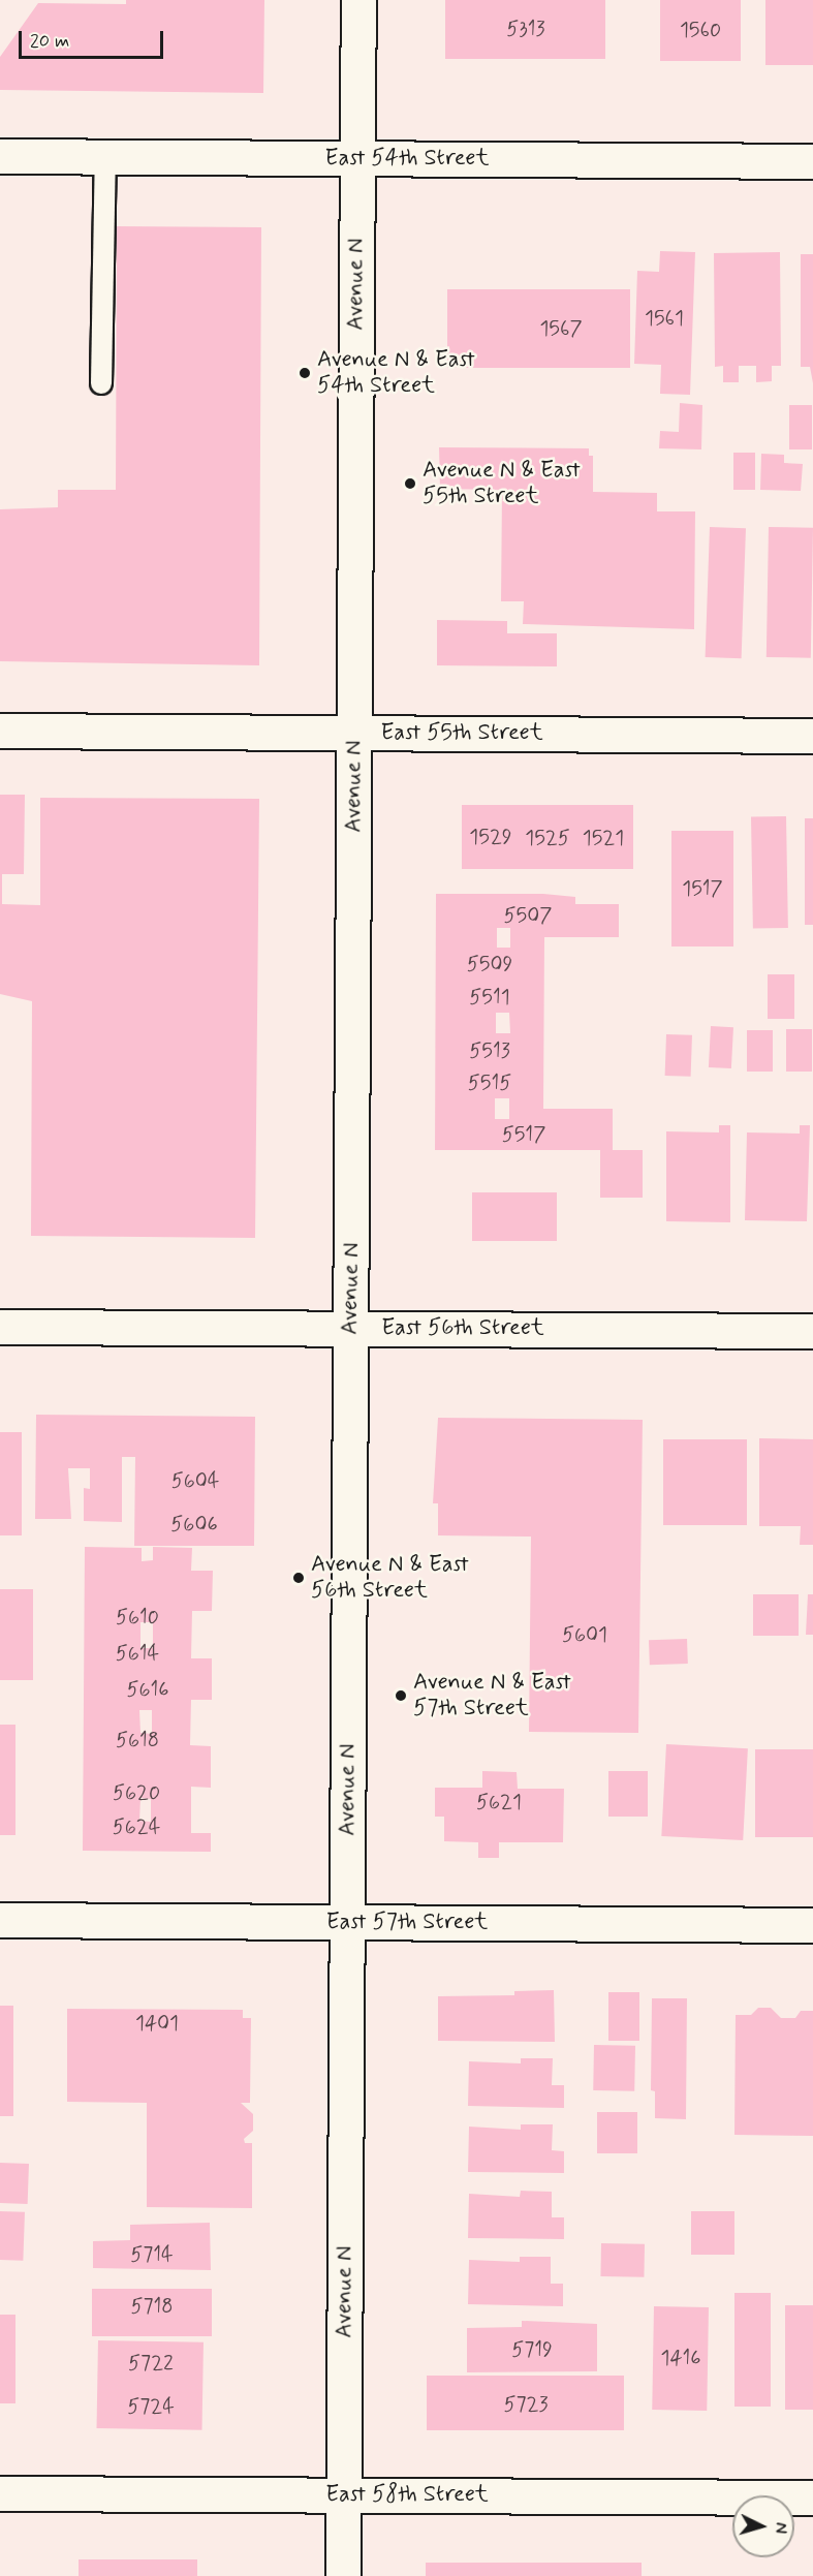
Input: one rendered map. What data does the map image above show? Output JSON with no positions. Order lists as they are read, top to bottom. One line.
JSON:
{"streets":{"street":["East 54th Street","Avenue N","East 55th Street","East 56th Street","East 57th Street","East 58th Street"]},"crossings":[["East 54th Street","Avenue N"],["Avenue N","East 55th Street"],["Avenue N","East 56th Street"],["Avenue N","East 57th Street"],["Avenue N","East 58th Street"]],"places":["Avenue N & East 54th Street","Avenue N & East 55th Street","Avenue N & East 56th Street","Avenue N & East 57th Street"],"house_numbers":["5313","1560","1561","1567","1529","1525","1521","1517","5507","5509","5511","5513","5515","5517","5604","5606","5610","5601","5614","5616","5618","5620","5621","5624","1401","5714","5718","5719","1416","5722","5723","5724"],"scale_bar":"20 m","north":"right"}
